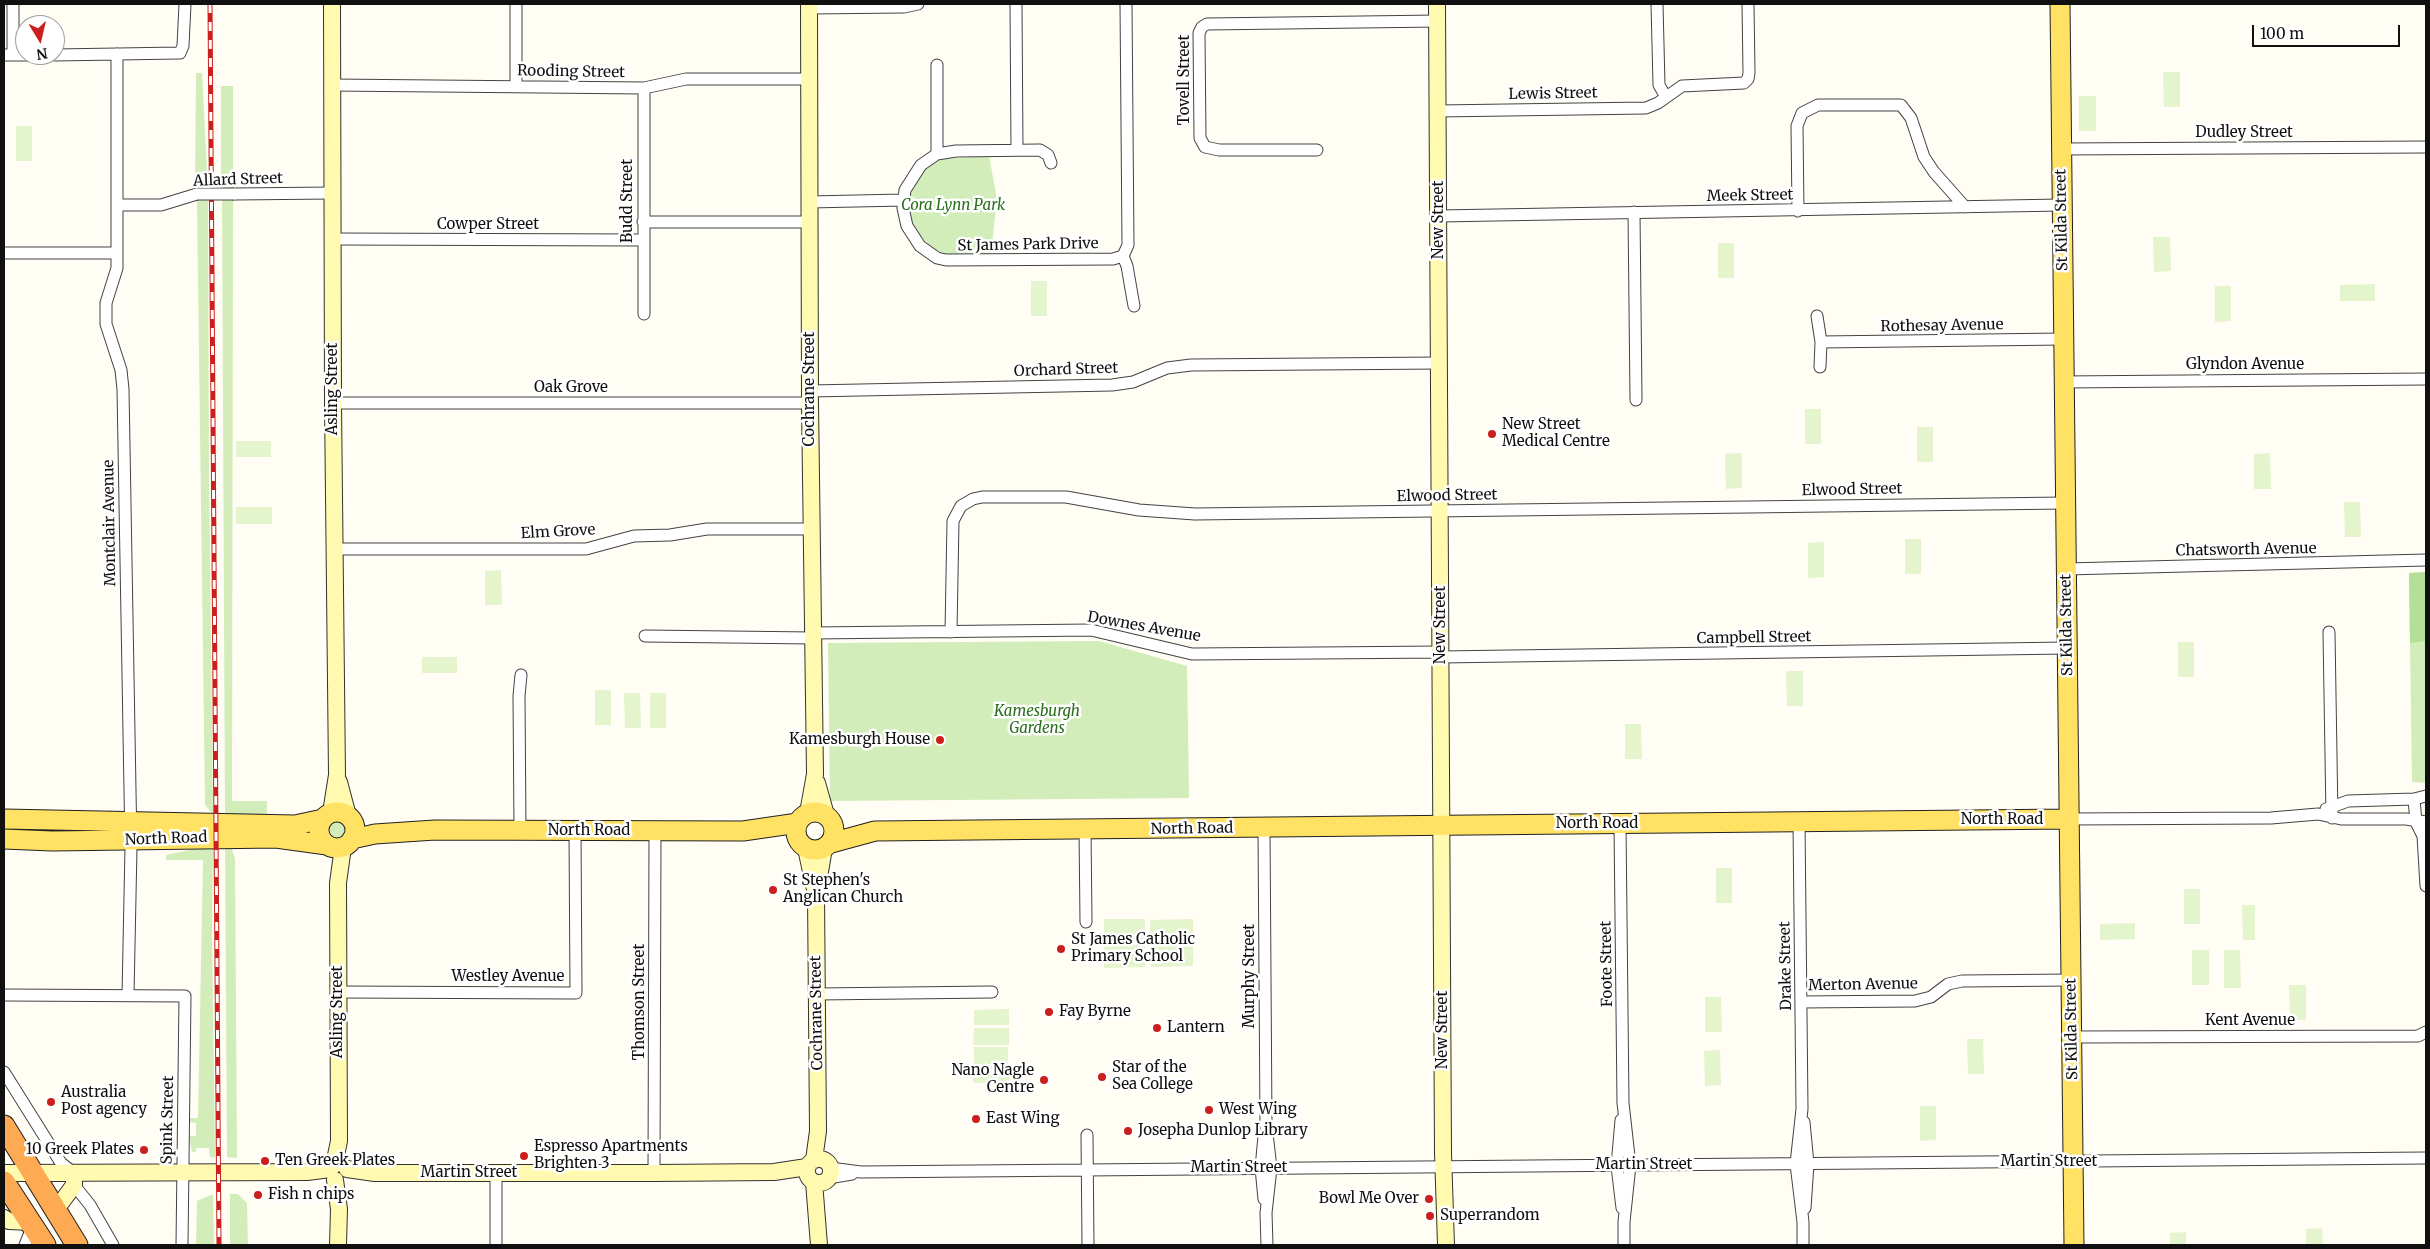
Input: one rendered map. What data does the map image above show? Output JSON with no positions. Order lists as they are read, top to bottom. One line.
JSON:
{"streets":{"main road":["St Kilda Street","North Road"],"street":["Rooding Street","Tovell Street","Lewis Street","Dudley Street","Allard Street","Meek Street","Budd Street","New Street","Cowper Street","St James Park Drive","Rothesay Avenue","Glyndon Avenue","Orchard Street","Oak Grove","Asling Street","Cochrane Street","Elwood Street","Montclair Avenue","Elm Grove","Chatsworth Avenue","Downes Avenue","Campbell Street","Foote Street","Drake Street","Murphy Street","Westley Avenue","Merton Avenue","Thomson Street","Kent Avenue","Spink Street","Martin Street"]},"crossings":[["Rooding Street","Budd Street"],["Rooding Street","Asling Street"],["Rooding Street","Cochrane Street"],["Tovell Street","New Street"],["Lewis Street","New Street"],["Dudley Street","St Kilda Street"],["Allard Street","Asling Street"],["Allard Street","Montclair Avenue"],["Meek Street","New Street"],["Meek Street","St Kilda Street"],["Budd Street","Cowper Street"],["New Street","Orchard Street"],["New Street","Elwood Street"],["New Street","Downes Avenue"],["New Street","Campbell Street"],["New Street","North Road"],["New Street","Martin Street"],["St Kilda Street","Rothesay Avenue"],["St Kilda Street","Glyndon Avenue"],["St Kilda Street","Elwood Street"],["St Kilda Street","Chatsworth Avenue"],["St Kilda Street","Campbell Street"],["St Kilda Street","North Road"],["St Kilda Street","Merton Avenue"],["St Kilda Street","Kent Avenue"],["St Kilda Street","Martin Street"],["Cowper Street","Asling Street"],["Orchard Street","Oak Grove"],["Orchard Street","Cochrane Street"],["Oak Grove","Asling Street"],["Oak Grove","Cochrane Street"],["Asling Street","Elm Grove"],["Asling Street","North Road"],["Asling Street","Westley Avenue"],["Asling Street","Martin Street"],["Cochrane Street","Elm Grove"],["Cochrane Street","Downes Avenue"],["Cochrane Street","North Road"],["Cochrane Street","Martin Street"],["Elwood Street","Downes Avenue"],["Montclair Avenue","North Road"],["Montclair Avenue","Spink Street"],["Downes Avenue","Campbell Street"],["North Road","Foote Street"],["North Road","Drake Street"],["North Road","Murphy Street"],["North Road","Westley Avenue"],["North Road","Thomson Street"],["Foote Street","Martin Street"],["Drake Street","Merton Avenue"],["Drake Street","Martin Street"],["Murphy Street","Martin Street"],["Thomson Street","Martin Street"],["Spink Street","Martin Street"]],"parks":["Cora Lynn Park","Kamesburgh Gardens"],"places":["New Street Medical Centre","Kamesburgh House","St Stephen's Anglican Church","St James Catholic Primary School","Fay Byrne","Lantern","Star of the Sea College","Nano Nagle Centre","Australia Post agency","West Wing","East Wing","Josepha Dunlop Library","10 Greek Plates","Espresso Apartments Brighten 3","Ten Greek Plates","Fish n chips","Bowl Me Over","Superrandom"],"scale_bar":"100 m","north":"bottom"}
